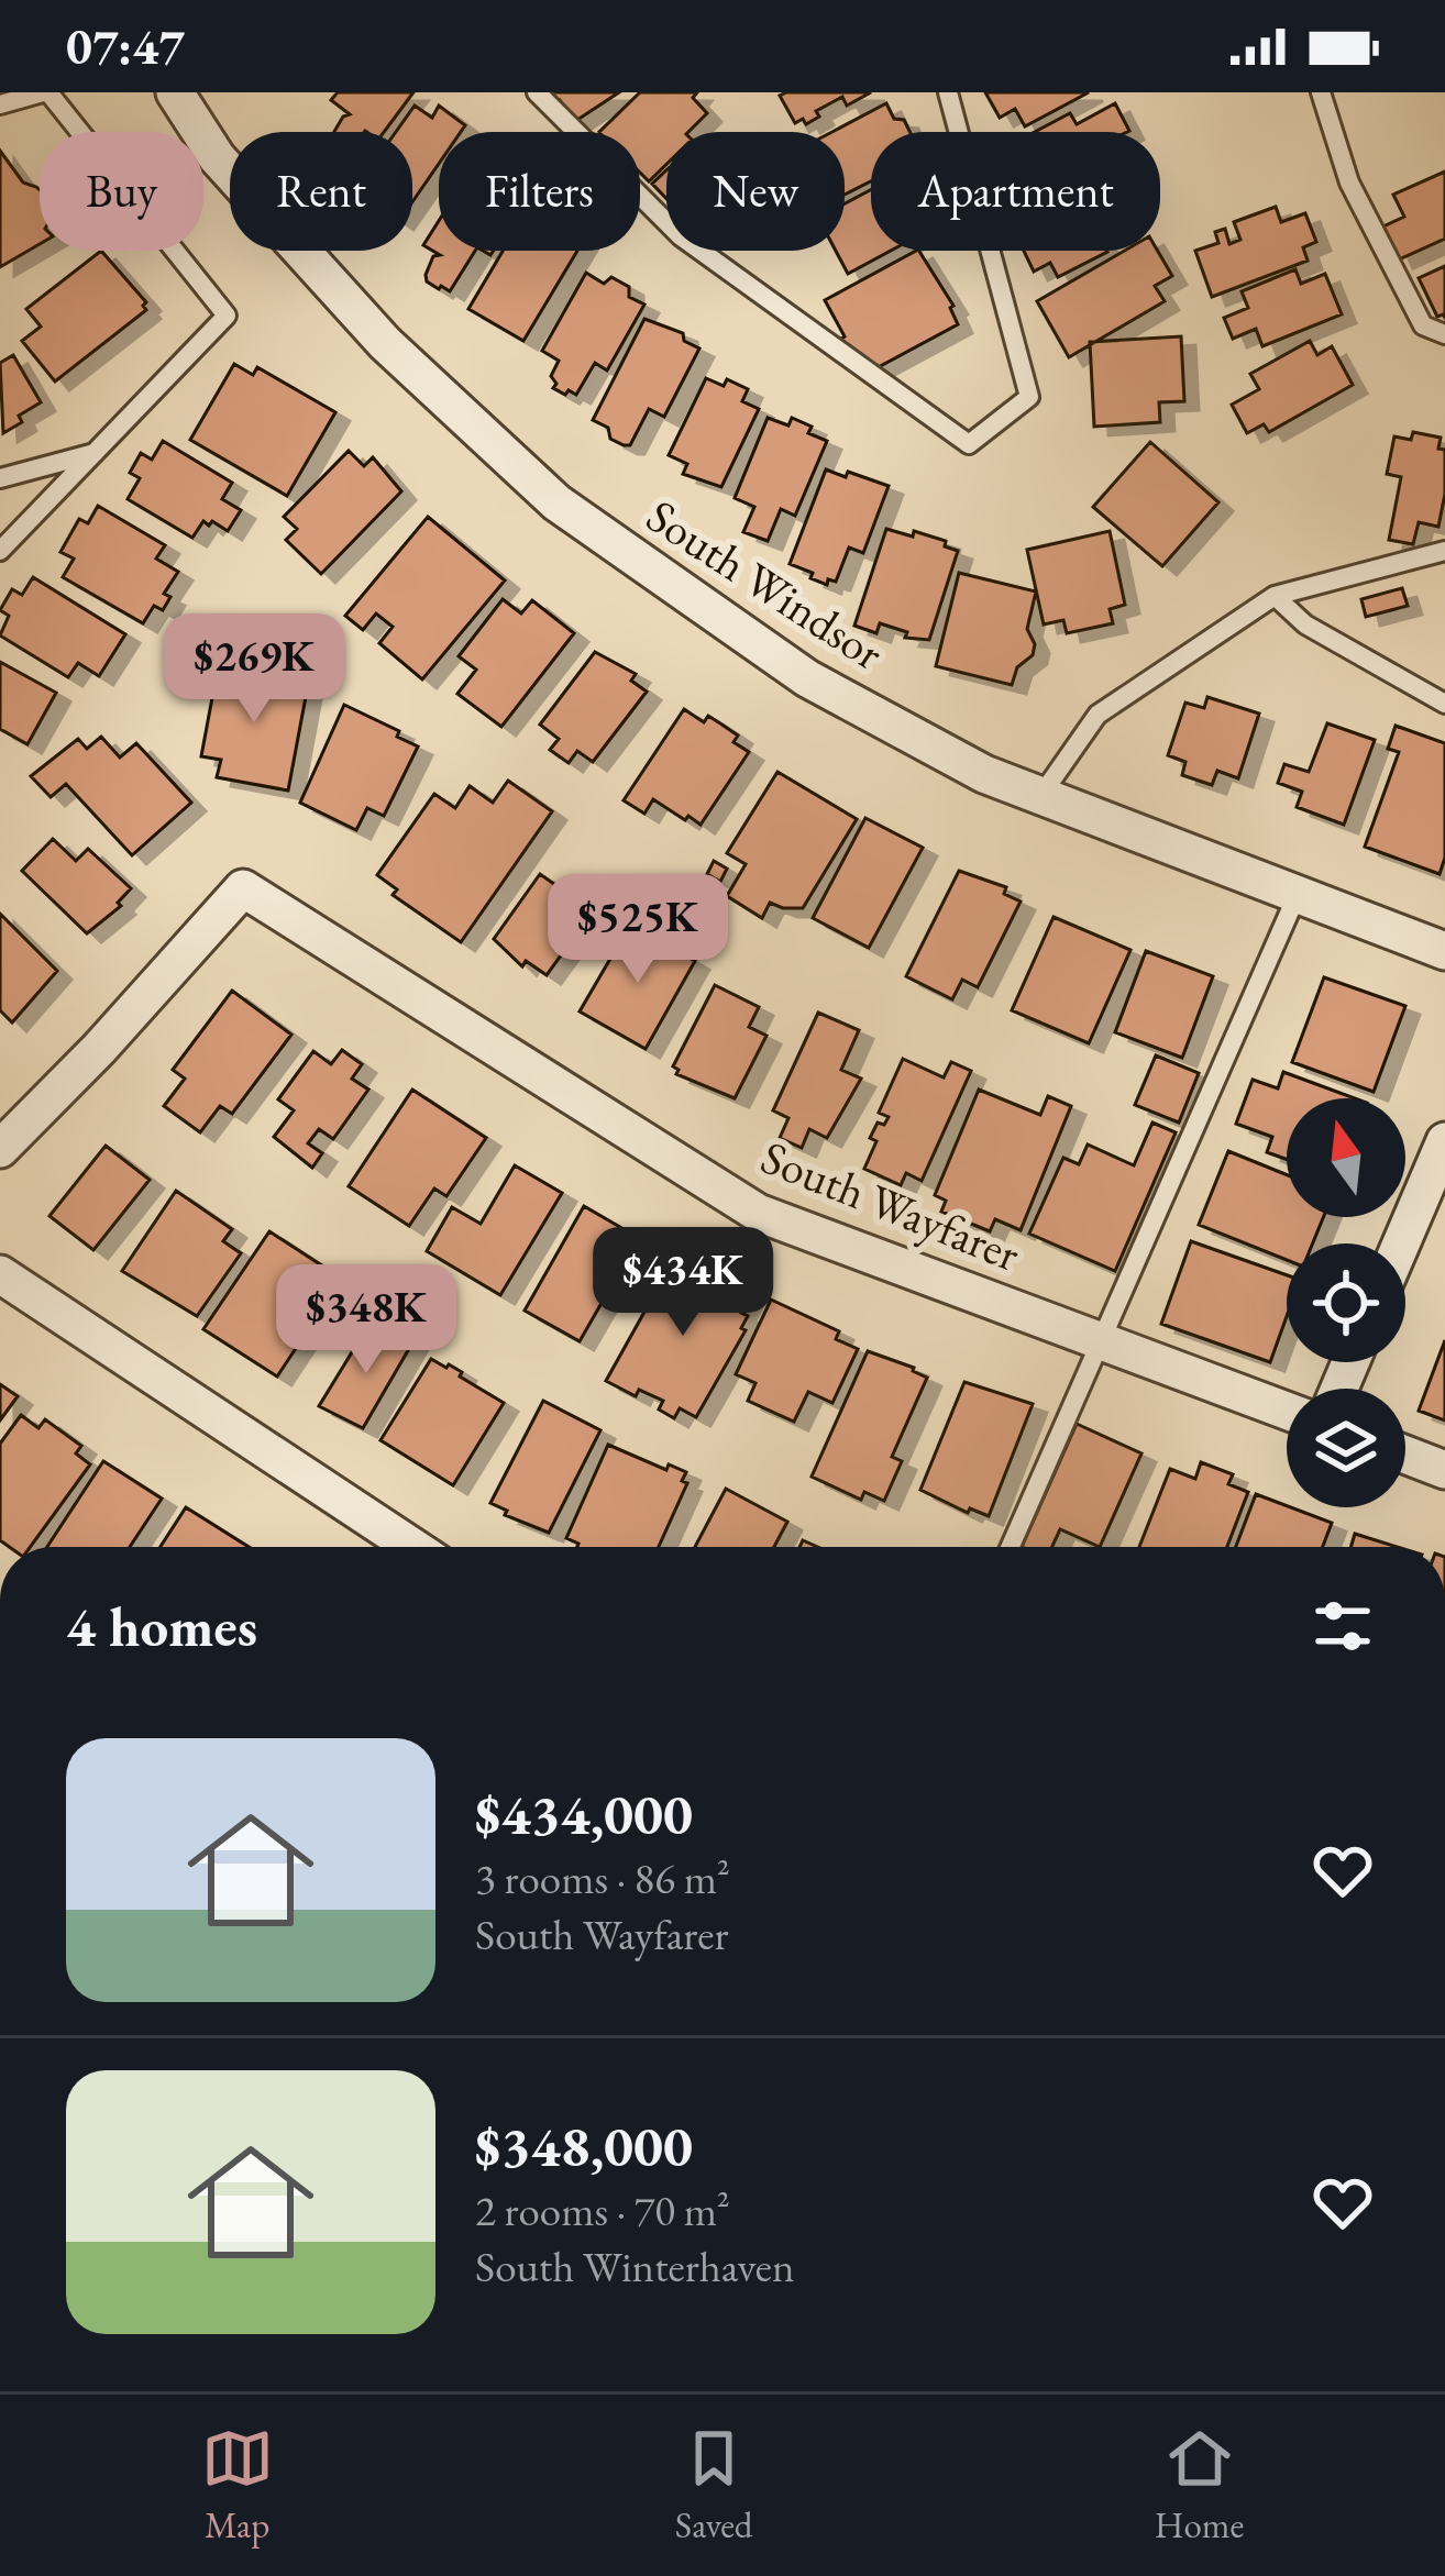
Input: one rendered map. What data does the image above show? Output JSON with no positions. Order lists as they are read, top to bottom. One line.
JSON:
{"streets":{"street":["South Windsor","South Wayfarer"]},"north":"top","page":{"status":"07:47","chip":["Buy","Rent","Filters","New","Apartment"],"price":["$269K","$525K","$434K","$348K"],"heading":"4 homes","list":[{"name":"$434,000","note":"3 rooms · 86 m² · South Wayfarer"},{"name":"$348,000","note":"2 rooms · 70 m² · South Winterhaven"}],"tabs":["Map","Saved","Home"]}}
